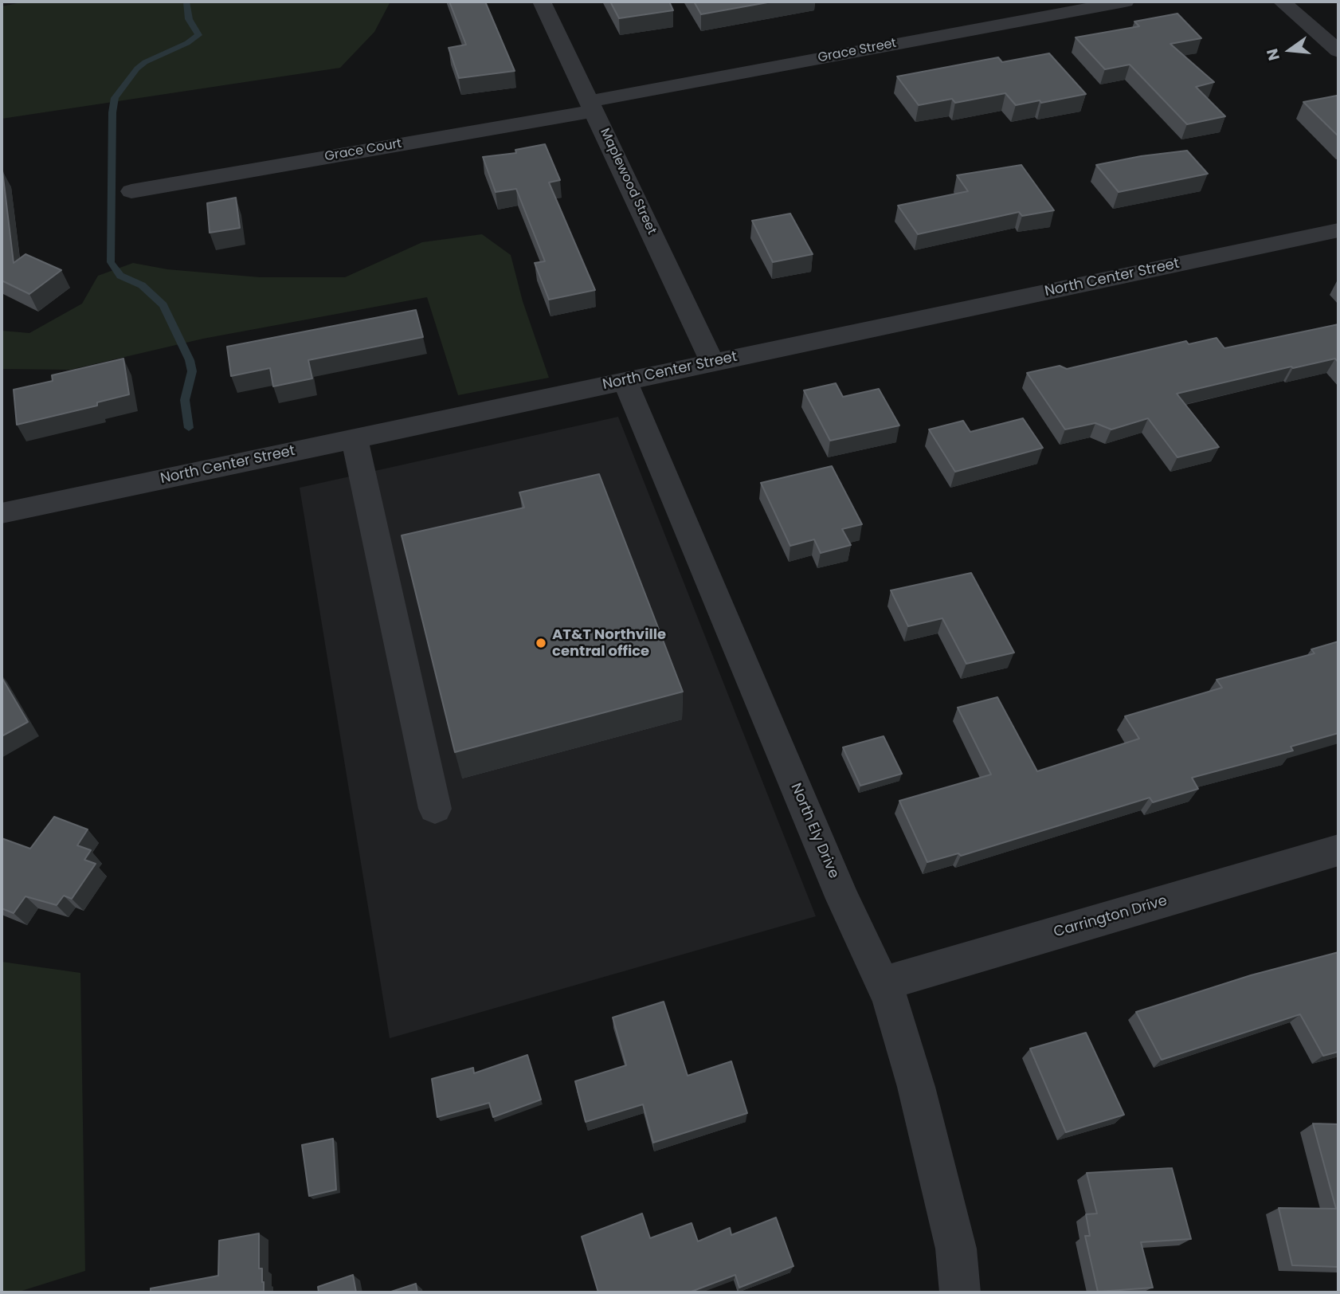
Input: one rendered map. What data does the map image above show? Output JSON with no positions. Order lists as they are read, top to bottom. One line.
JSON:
{"streets":{"street":["Grace Street","Grace Court","Maplewood Street","North Center Street","North Ely Drive","Carrington Drive"]},"crossings":[["Grace Street","Grace Court"],["Grace Street","Maplewood Street"],["Grace Court","Maplewood Street"],["Maplewood Street","North Center Street"],["North Center Street","North Ely Drive"],["North Ely Drive","Carrington Drive"]],"places":["AT&T Northville central office"],"north":"left"}
